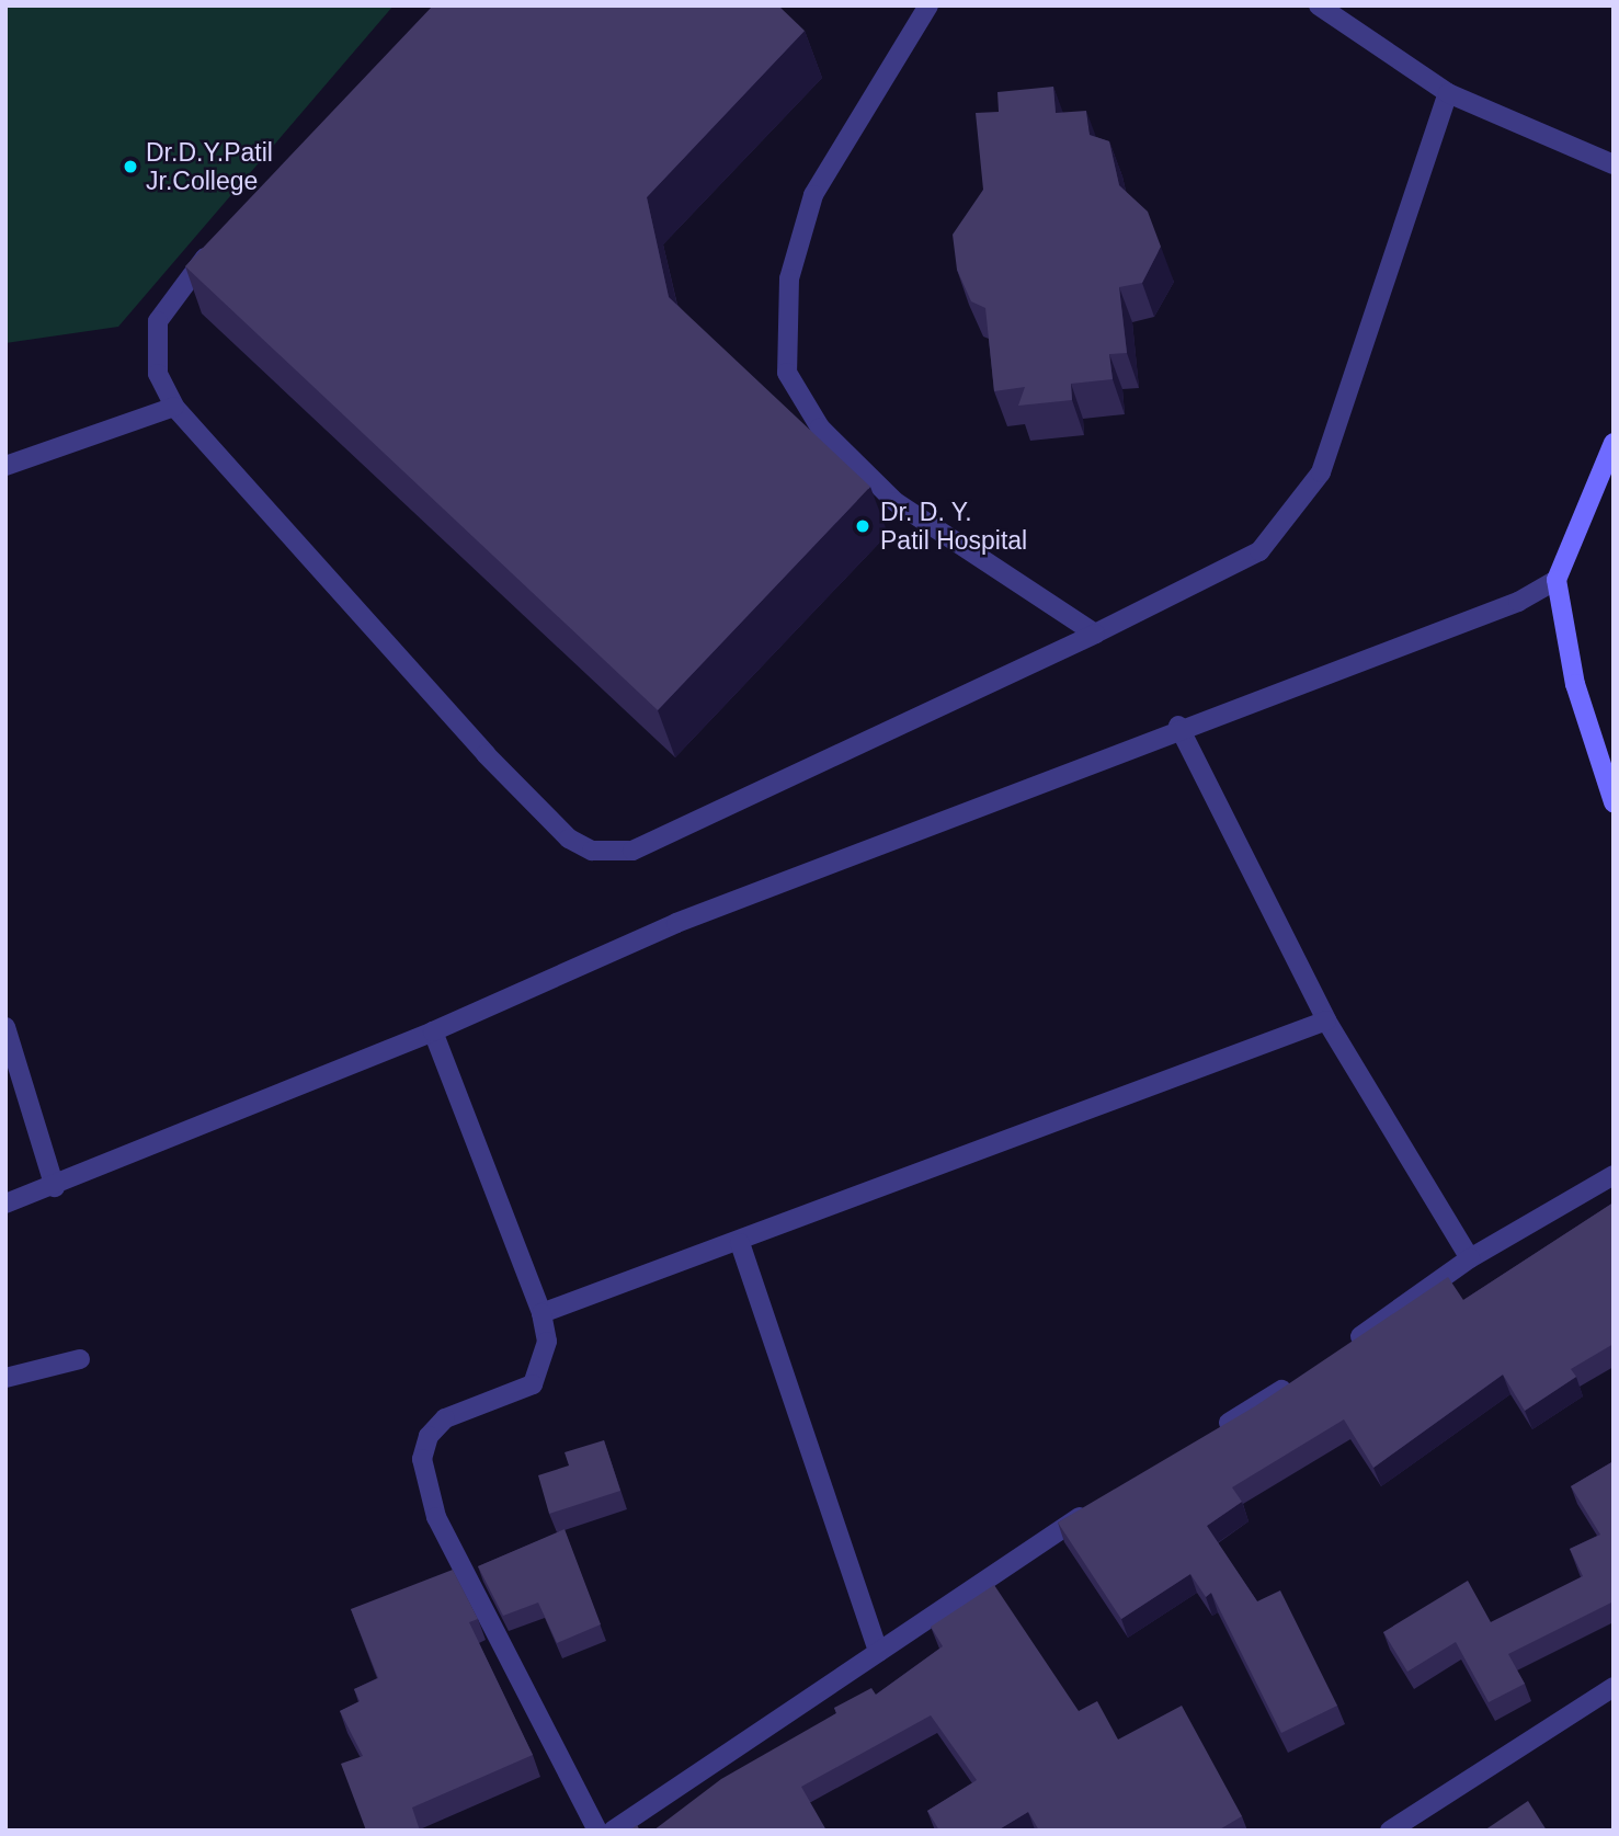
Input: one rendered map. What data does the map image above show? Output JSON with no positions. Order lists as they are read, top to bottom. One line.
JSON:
{"places":["Dr.D.Y.Patil Jr.College","Dr. D. Y. Patil Hospital"]}
